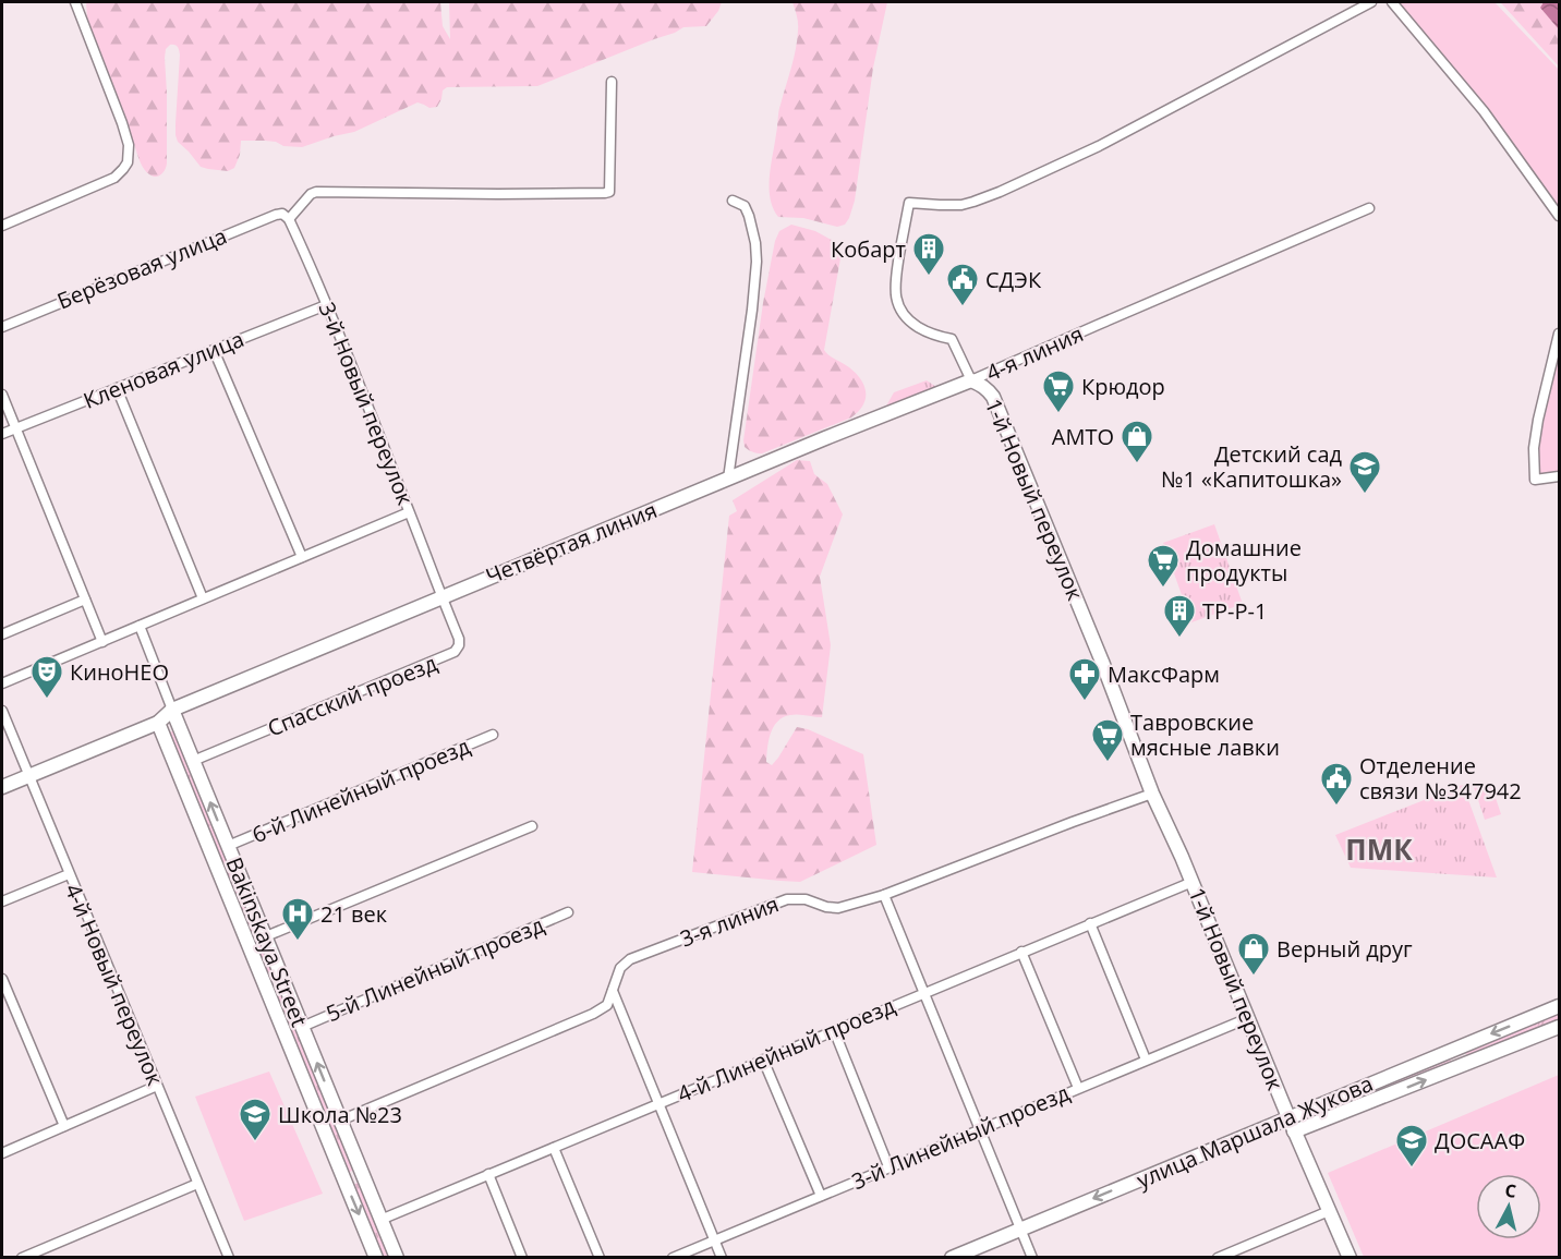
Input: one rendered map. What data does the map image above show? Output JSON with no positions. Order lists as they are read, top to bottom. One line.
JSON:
{"streets":{"street":["Берёзовая улица","4-я линия","Кленовая улица","3-й Новый переулок","1-й Новый переулок","Четвёртая линия","Спасский проезд","6-й Линейный проезд","3-я линия","Bakinskaya Street","5-й Линейный проезд","4-й Новый переулок","4-й Линейный проезд","улица Маршала Жукова","3-й Линейный проезд"]},"crossings":[["Берёзовая улица","3-й Новый переулок"],["4-я линия","1-й Новый переулок"],["4-я линия","Четвёртая линия"],["Кленовая улица","3-й Новый переулок"],["3-й Новый переулок","Четвёртая линия"],["3-й Новый переулок","Спасский проезд"],["1-й Новый переулок","Четвёртая линия"],["1-й Новый переулок","3-я линия"],["1-й Новый переулок","4-й Линейный проезд"],["1-й Новый переулок","улица Маршала Жукова"],["1-й Новый переулок","3-й Линейный проезд"],["Четвёртая линия","Спасский проезд"],["Четвёртая линия","Bakinskaya Street"],["Спасский проезд","Bakinskaya Street"],["6-й Линейный проезд","Bakinskaya Street"],["3-я линия","Bakinskaya Street"],["Bakinskaya Street","5-й Линейный проезд"],["Bakinskaya Street","4-й Линейный проезд"]],"districts":["ПМК"],"places":{"building":["Кобарт","ТР-Р-1"],"public building":["СДЭК","Отделение связи №347942"],"supermarket":["Крюдор","Домашние продукты","Тавровские мясные лавки"],"shop":["АМТО","Верный друг"],"school or university":["Детский сад №1 «Капитошка»","Школа №23","ДОСААФ"],"theatre":["КиноНЕО"],"pharmacy":["МаксФарм"],"hospital":["21 век"]},"north":"top"}
